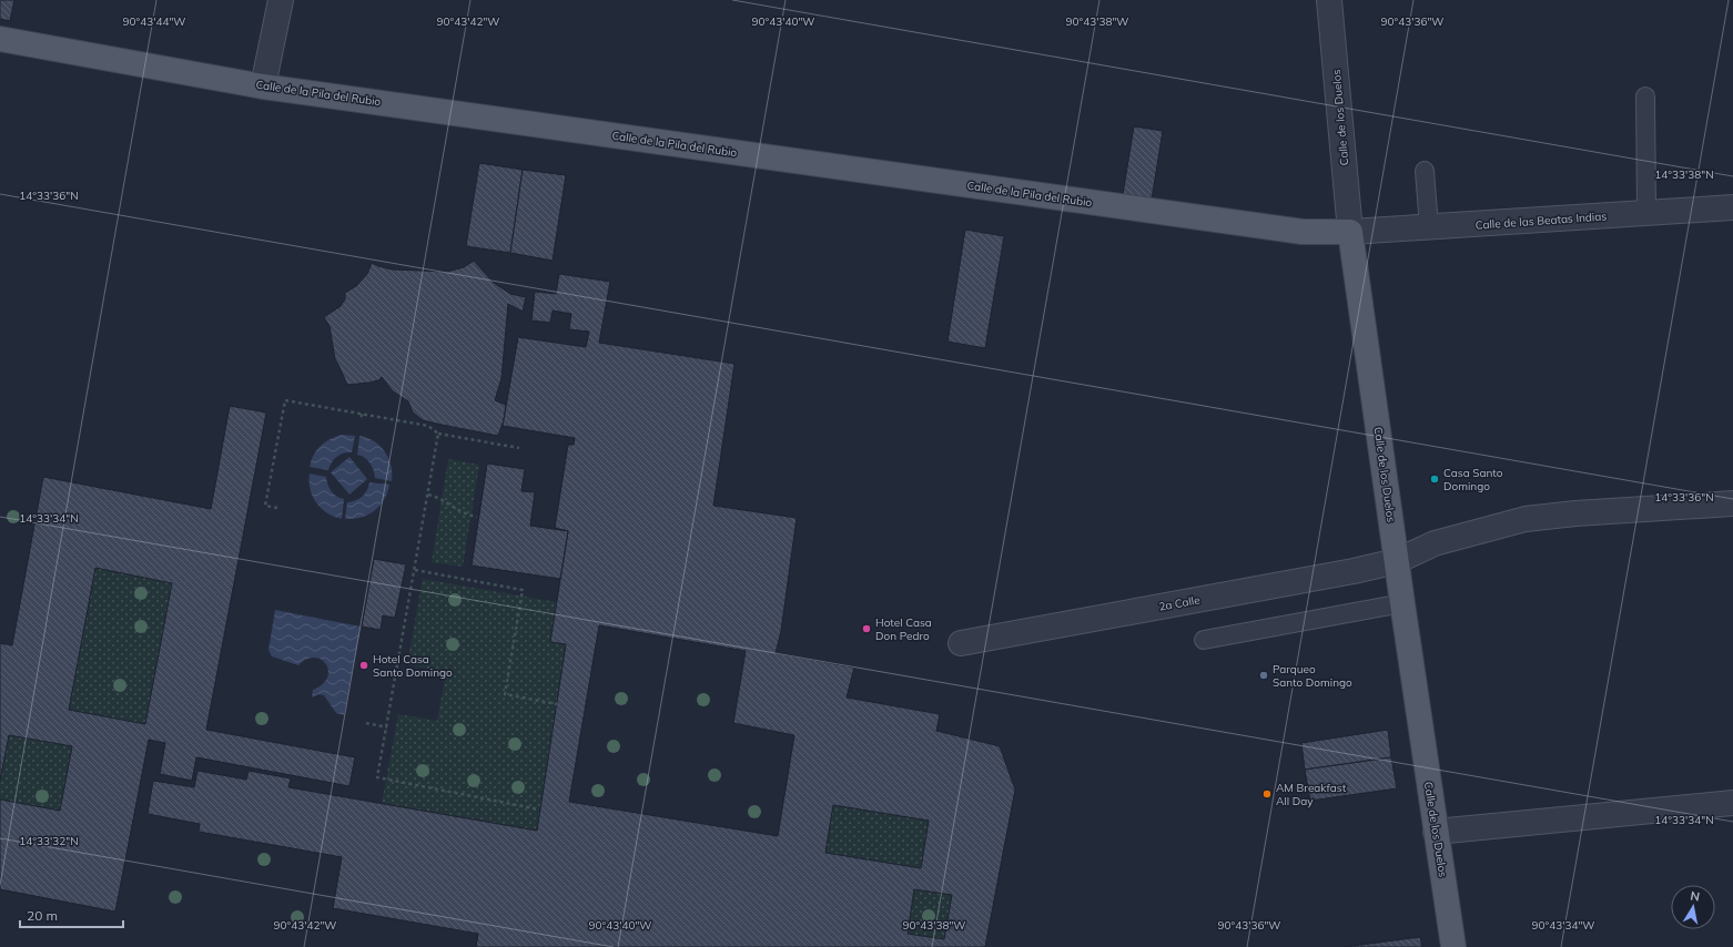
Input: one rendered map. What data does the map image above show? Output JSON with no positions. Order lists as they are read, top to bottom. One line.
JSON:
{"streets":{"main road":["Calle de la Pila del Rubio","Calle de los Duelos"],"street":["Calle de las Beatas Indias","2a Calle"]},"crossings":[["Calle de la Pila del Rubio","Calle de los Duelos"],["Calle de la Pila del Rubio","Calle de las Beatas Indias"],["Calle de los Duelos","Calle de las Beatas Indias"],["Calle de los Duelos","2a Calle"]],"places":["Casa Santo Domingo","Hotel Casa Don Pedro","Hotel Casa Santo Domingo","Parqueo Santo Domingo","AM Breakfast All Day"],"scale_bar":"20 m","north":"top","coordinates":["90°43'44\"W","90°43'42\"W","90°43'40\"W","90°43'38\"W","90°43'36\"W","14°33'38\"N","14°33'36\"N","14°33'34\"N","14°33'32\"N","90°43'34\"W"]}
